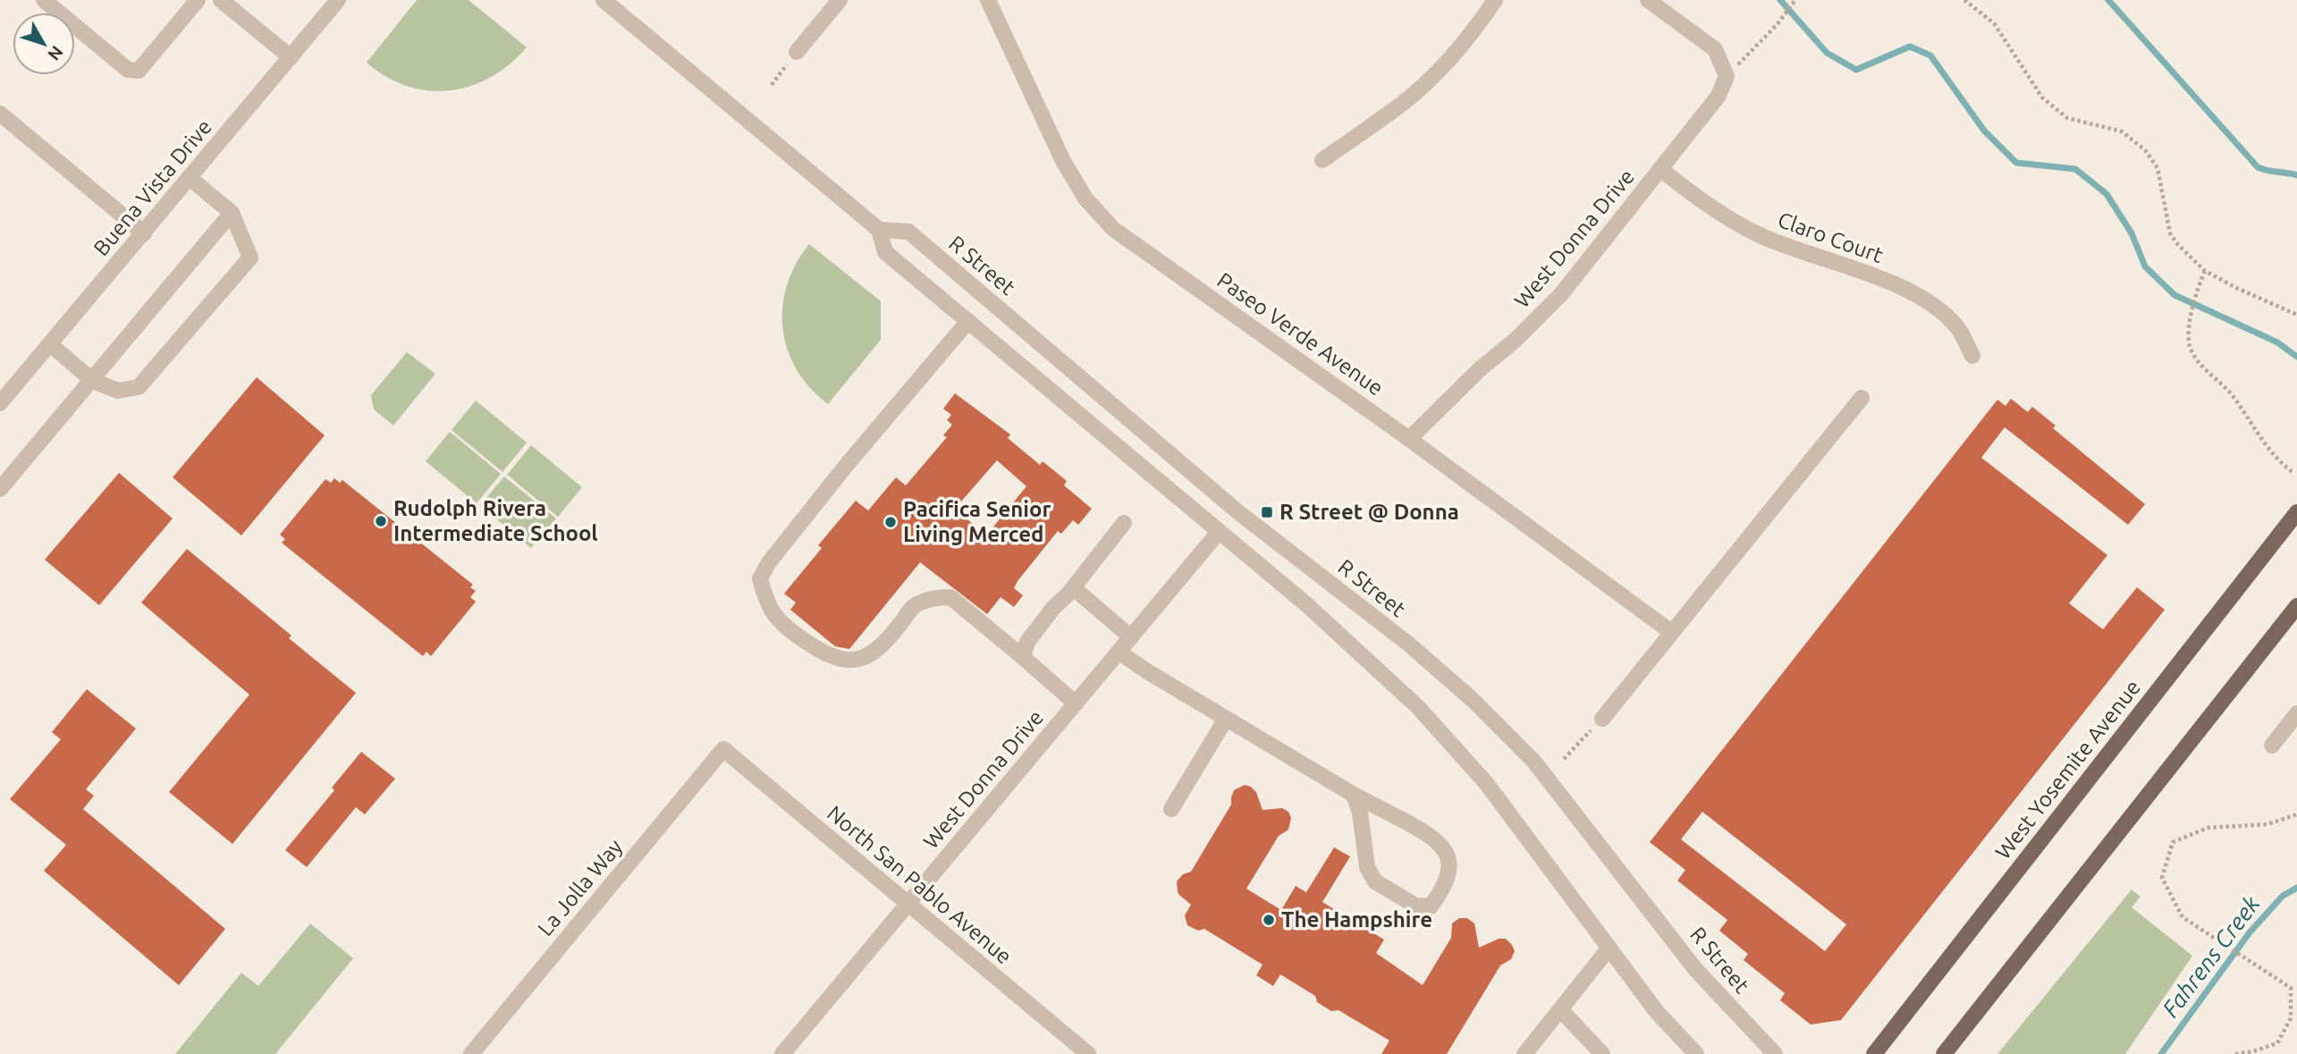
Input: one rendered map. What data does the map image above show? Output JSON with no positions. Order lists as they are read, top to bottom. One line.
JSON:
{"streets":{"main road":["West Yosemite Avenue"],"street":["Buena Vista Drive","Claro Court","West Donna Drive","R Street","Paseo Verde Avenue","North San Pablo Avenue","La Jolla Way"]},"crossings":[["Claro Court","West Donna Drive"],["West Donna Drive","Paseo Verde Avenue"],["West Donna Drive","North San Pablo Avenue"],["North San Pablo Avenue","La Jolla Way"]],"water":["Fahrens Creek"],"places":{"transit":["R Street @ Donna"],"other":["Rudolph Rivera Intermediate School","Pacifica Senior Living Merced","The Hampshire"]},"north":"bottom right"}
